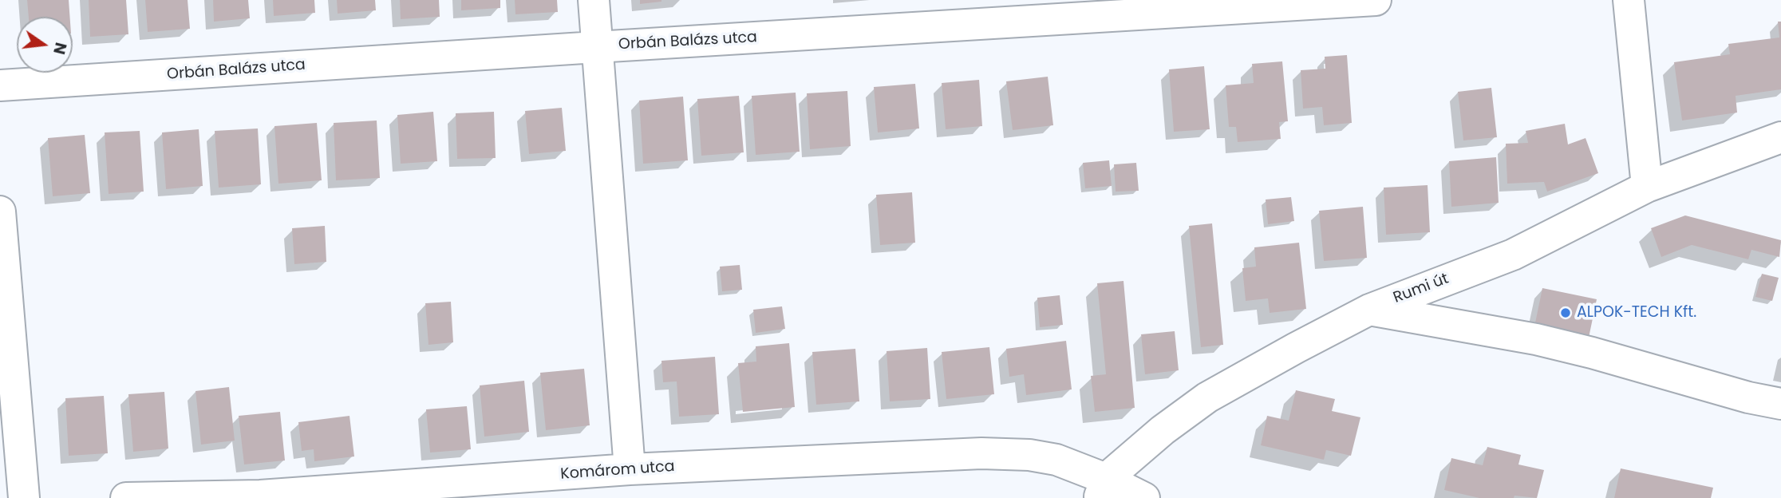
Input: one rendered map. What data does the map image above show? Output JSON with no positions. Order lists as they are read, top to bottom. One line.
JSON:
{"streets":{"street":["Orbán Balázs utca","Rumi út","Komárom utca"]},"crossings":[["Rumi út","Komárom utca"]],"places":["ALPOK-TECH Kft."],"north":"right"}
